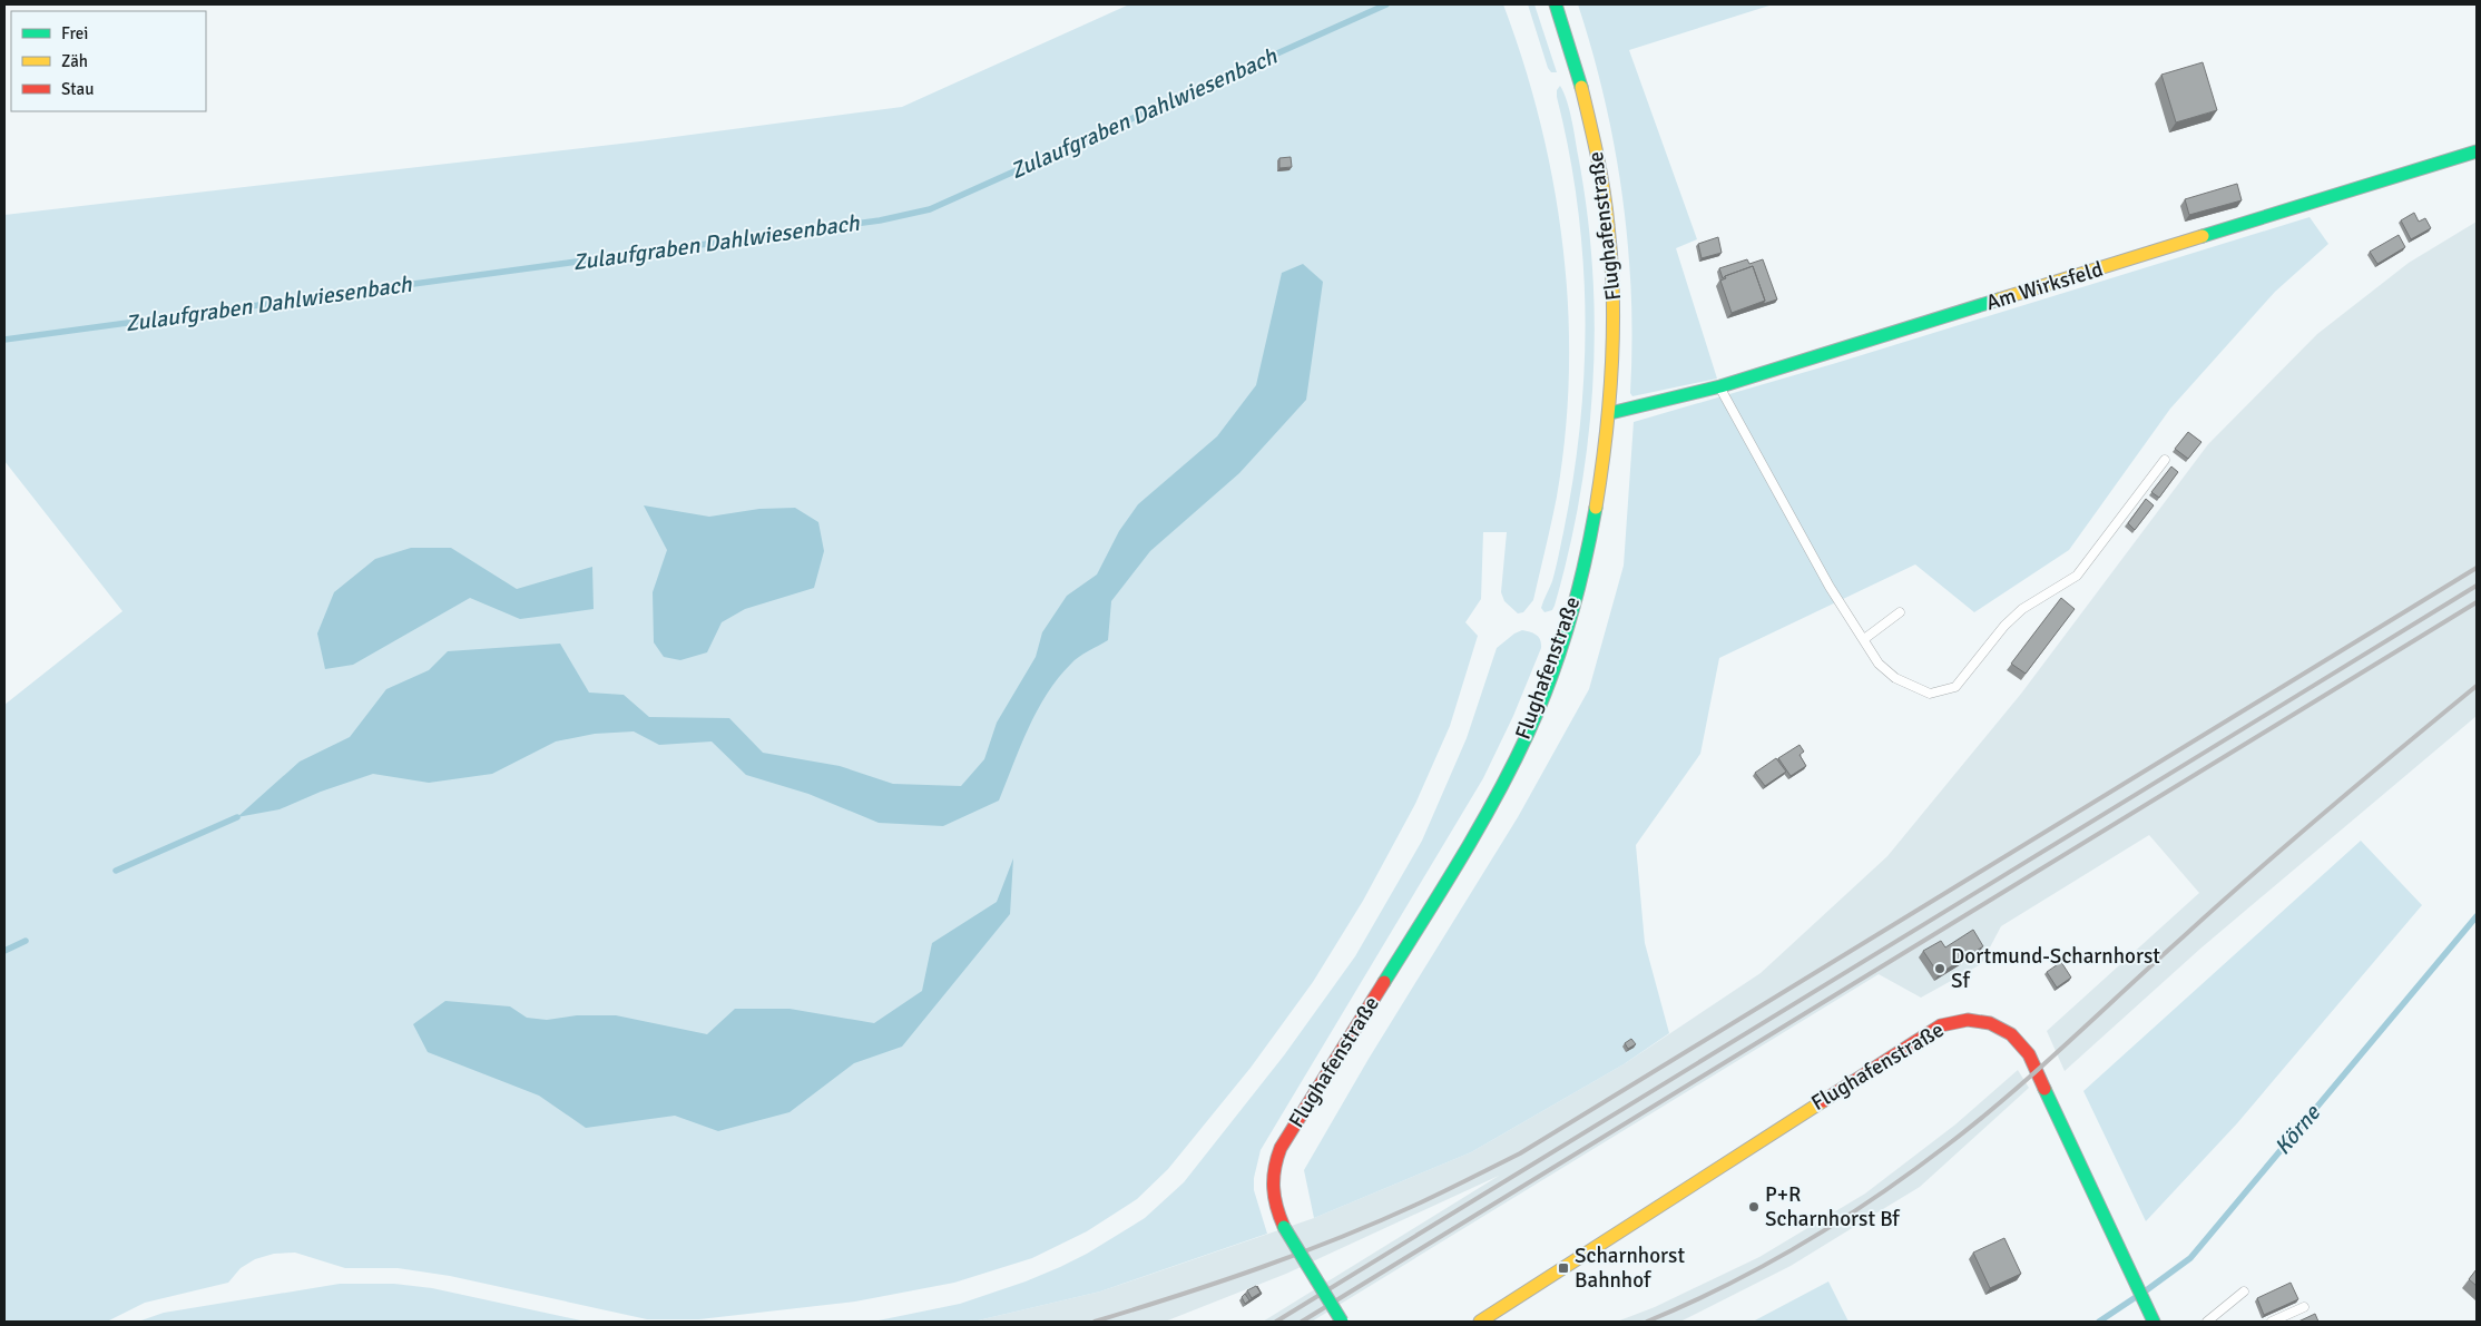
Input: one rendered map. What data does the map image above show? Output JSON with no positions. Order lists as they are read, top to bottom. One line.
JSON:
{"streets":{"main road":["Flughafenstraße","Am Wirksfeld"]},"crossings":[["Flughafenstraße","Am Wirksfeld"]],"water":["Zulaufgraben Dahlwiesenbach","Körne"],"places":{"other":["Dortmund-Scharnhorst Sf","P+R Scharnhorst Bf"],"transit":["Scharnhorst Bahnhof"]},"legend":["Frei","Zäh","Stau"]}
